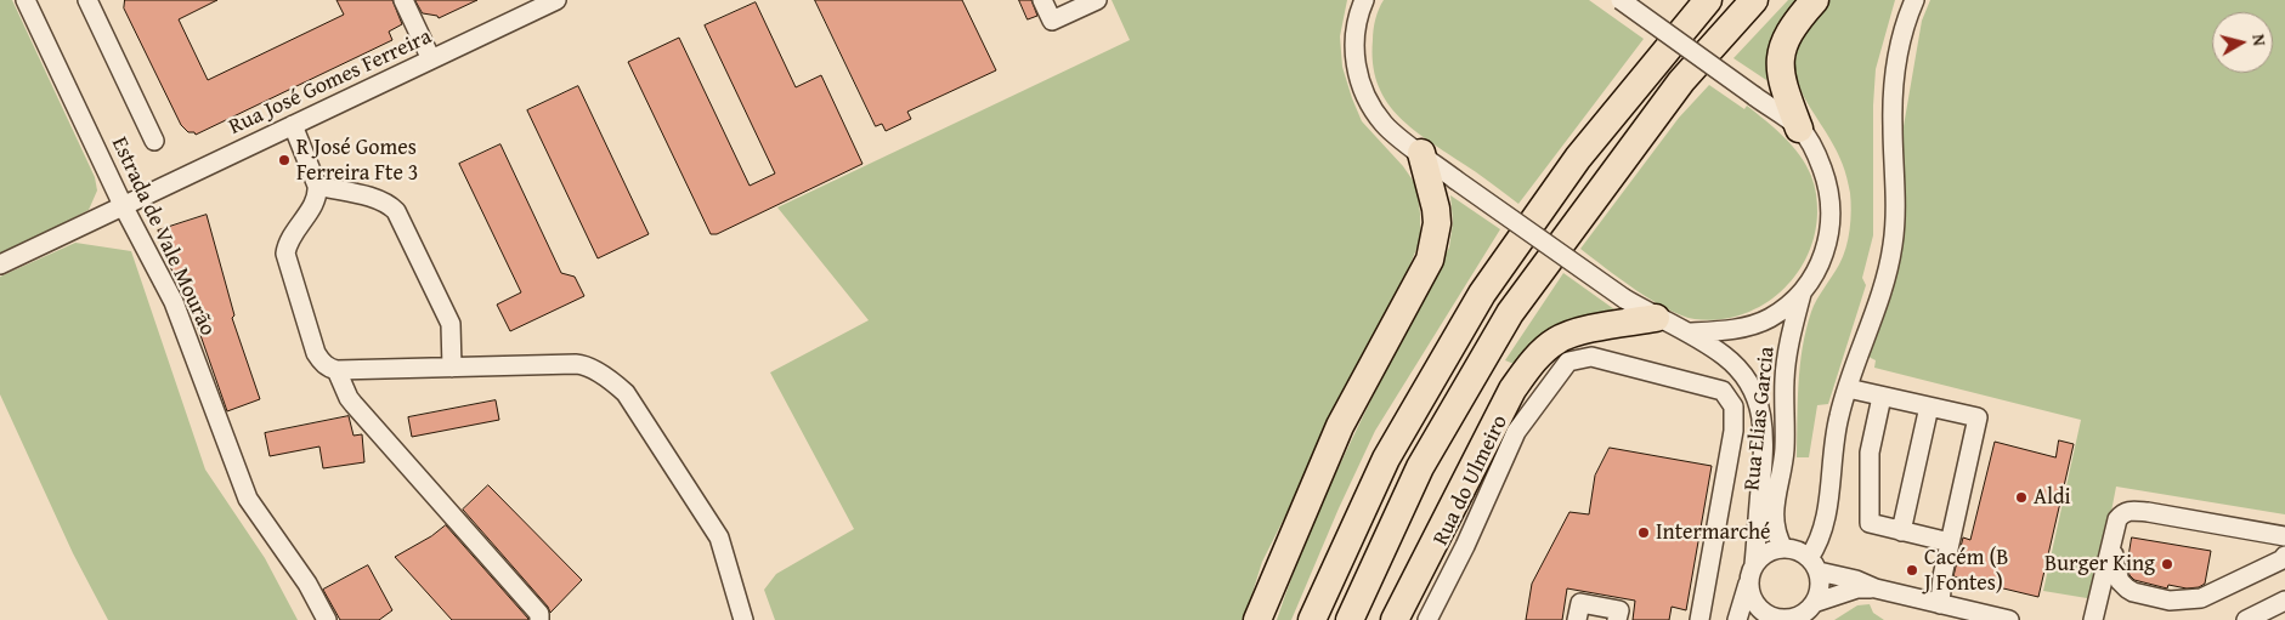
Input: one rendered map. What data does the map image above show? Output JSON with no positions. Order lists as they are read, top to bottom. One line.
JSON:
{"streets":{"street":["Rua José Gomes Ferreira","Estrada de Vale Mourão","Rua Elias Garcia","Rua do Ulmeiro"]},"crossings":[["Rua José Gomes Ferreira","Estrada de Vale Mourão"]],"places":["R José Gomes Ferreira Fte 3","Aldi","Intermarché","Burger King","Cacém (B J Fontes)"],"north":"right"}
